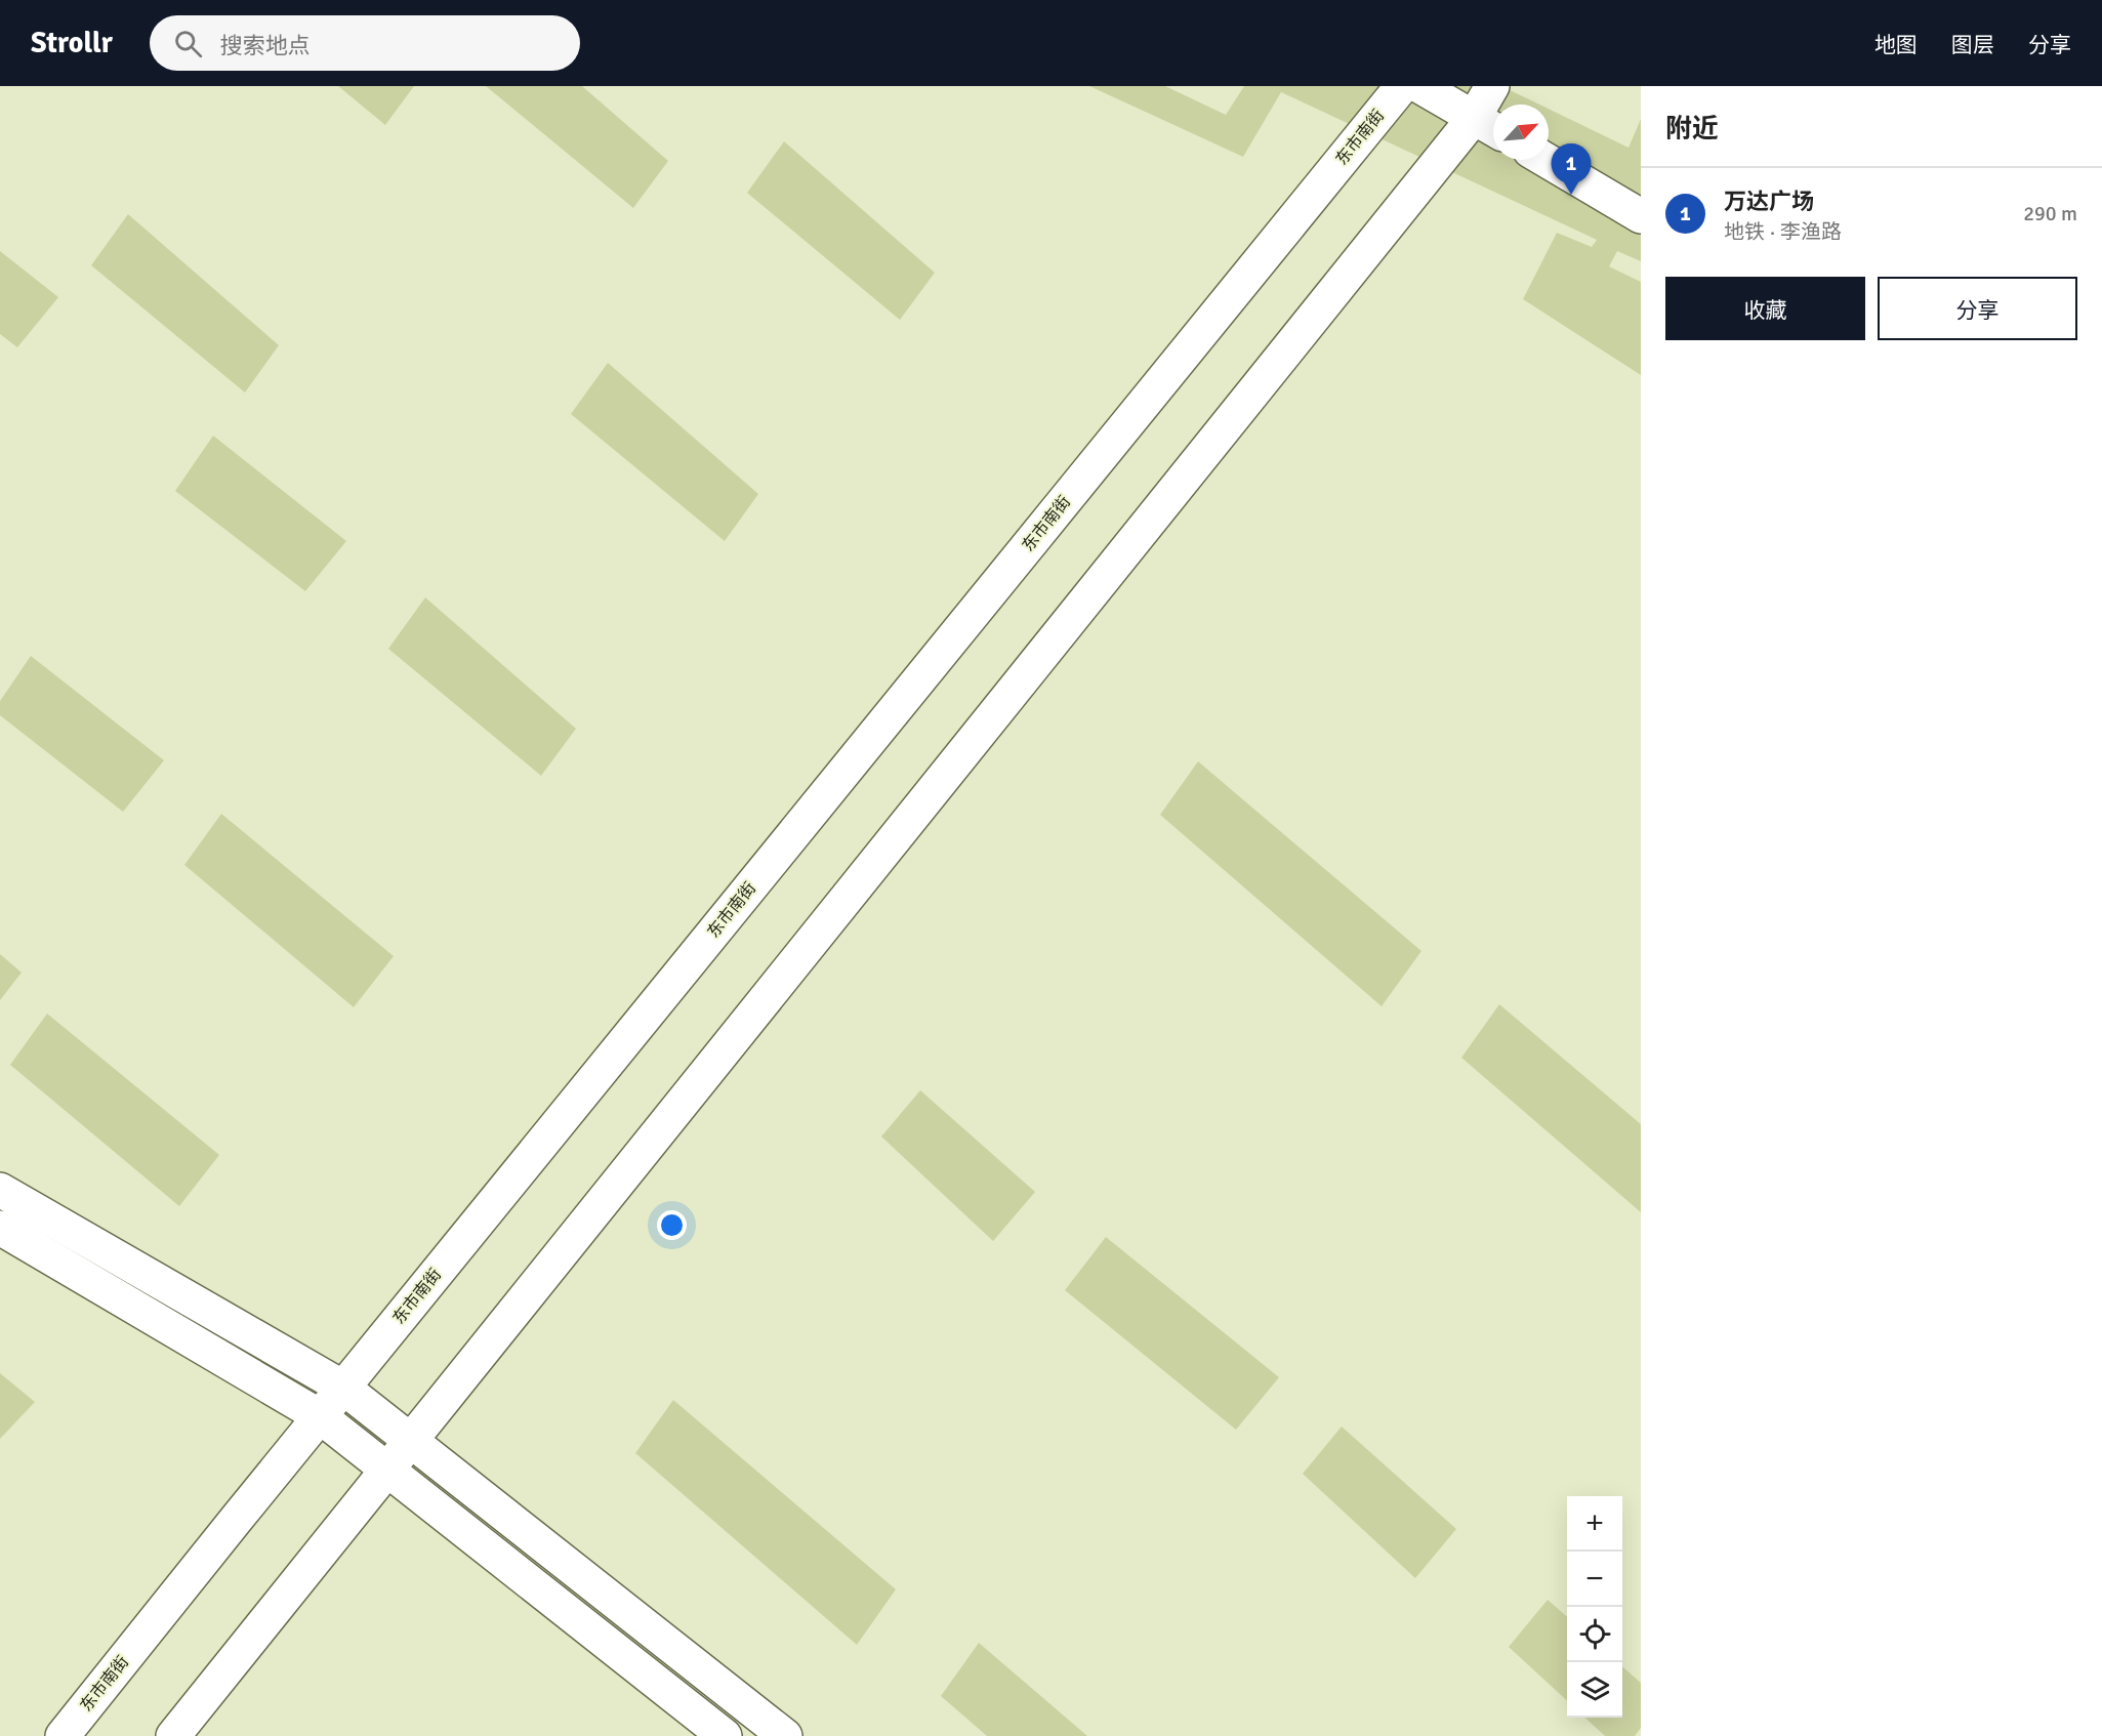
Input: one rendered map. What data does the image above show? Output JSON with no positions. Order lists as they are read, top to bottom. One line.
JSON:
{"streets":{"main road":["东市南街"]},"north":"top right","page":{"header":"Strollr","search":"搜索地点","nav":["地图","图层","分享"],"heading":"附近","pins":"1","list":[{"mark":"1","name":"万达广场","note":"地铁 · 李渔路","value":"290 m"}],"buttons":["收藏","分享"],"map_buttons":["+","−"]}}
